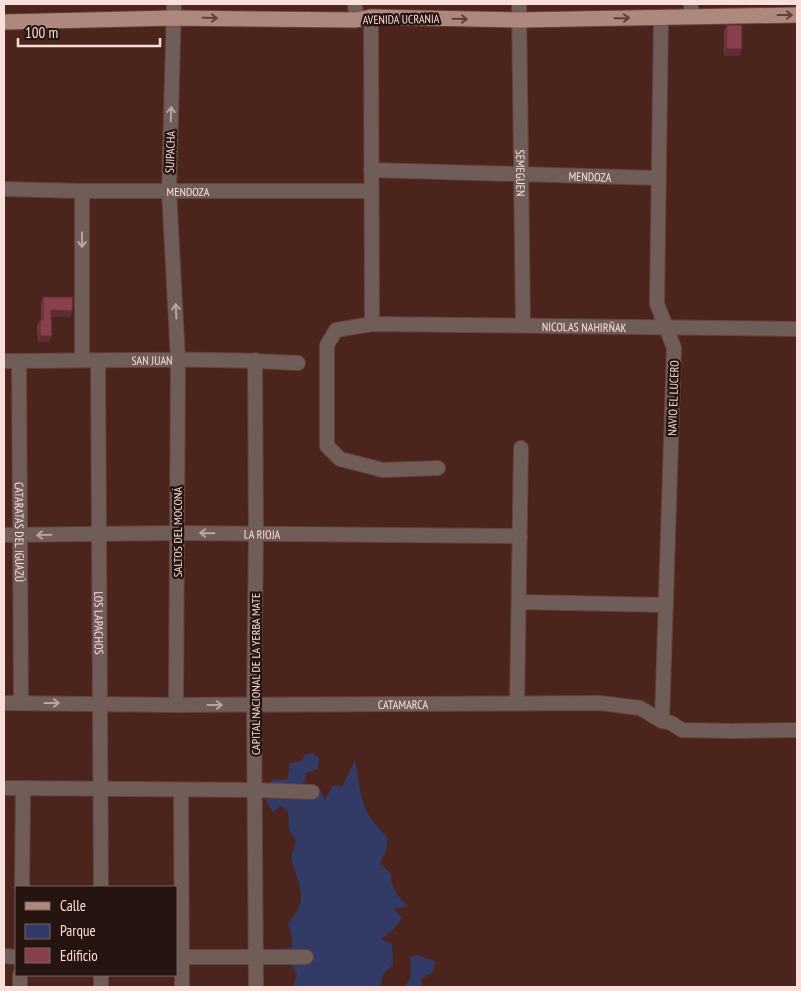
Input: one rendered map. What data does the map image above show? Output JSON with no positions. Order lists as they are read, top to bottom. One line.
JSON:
{"streets":{"main road":["AVENIDA UCRANIA"],"street":["SUIPACHA","SEMEGUEN","MENDOZA","NICOLAS NAHIRÑAK","SAN JUAN","NAVIO EL LUCERO","CATARATAS DEL IGUAZÚ","SALTOS DEL MOCONÁ","LA RIOJA","LOS LAPACHOS","CAPITAL NACIONAL DE LA YERBA MATE","CATAMARCA"]},"crossings":[["AVENIDA UCRANIA","SUIPACHA"],["AVENIDA UCRANIA","SEMEGUEN"],["AVENIDA UCRANIA","NAVIO EL LUCERO"],["SUIPACHA","MENDOZA"],["SUIPACHA","SAN JUAN"],["SUIPACHA","SALTOS DEL MOCONÁ"],["SEMEGUEN","MENDOZA"],["SEMEGUEN","NICOLAS NAHIRÑAK"],["MENDOZA","NAVIO EL LUCERO"],["NICOLAS NAHIRÑAK","NAVIO EL LUCERO"],["SAN JUAN","CATARATAS DEL IGUAZÚ"],["SAN JUAN","SALTOS DEL MOCONÁ"],["SAN JUAN","LOS LAPACHOS"],["SAN JUAN","CAPITAL NACIONAL DE LA YERBA MATE"],["NAVIO EL LUCERO","CATAMARCA"],["CATARATAS DEL IGUAZÚ","LA RIOJA"],["CATARATAS DEL IGUAZÚ","CATAMARCA"],["SALTOS DEL MOCONÁ","LA RIOJA"],["SALTOS DEL MOCONÁ","CATAMARCA"],["LA RIOJA","LOS LAPACHOS"],["LA RIOJA","CAPITAL NACIONAL DE LA YERBA MATE"],["LOS LAPACHOS","CATAMARCA"],["CAPITAL NACIONAL DE LA YERBA MATE","CATAMARCA"]],"one_way":["AVENIDA UCRANIA"],"legend":["Calle","Parque","Edificio"],"scale_bar":"100 m"}
